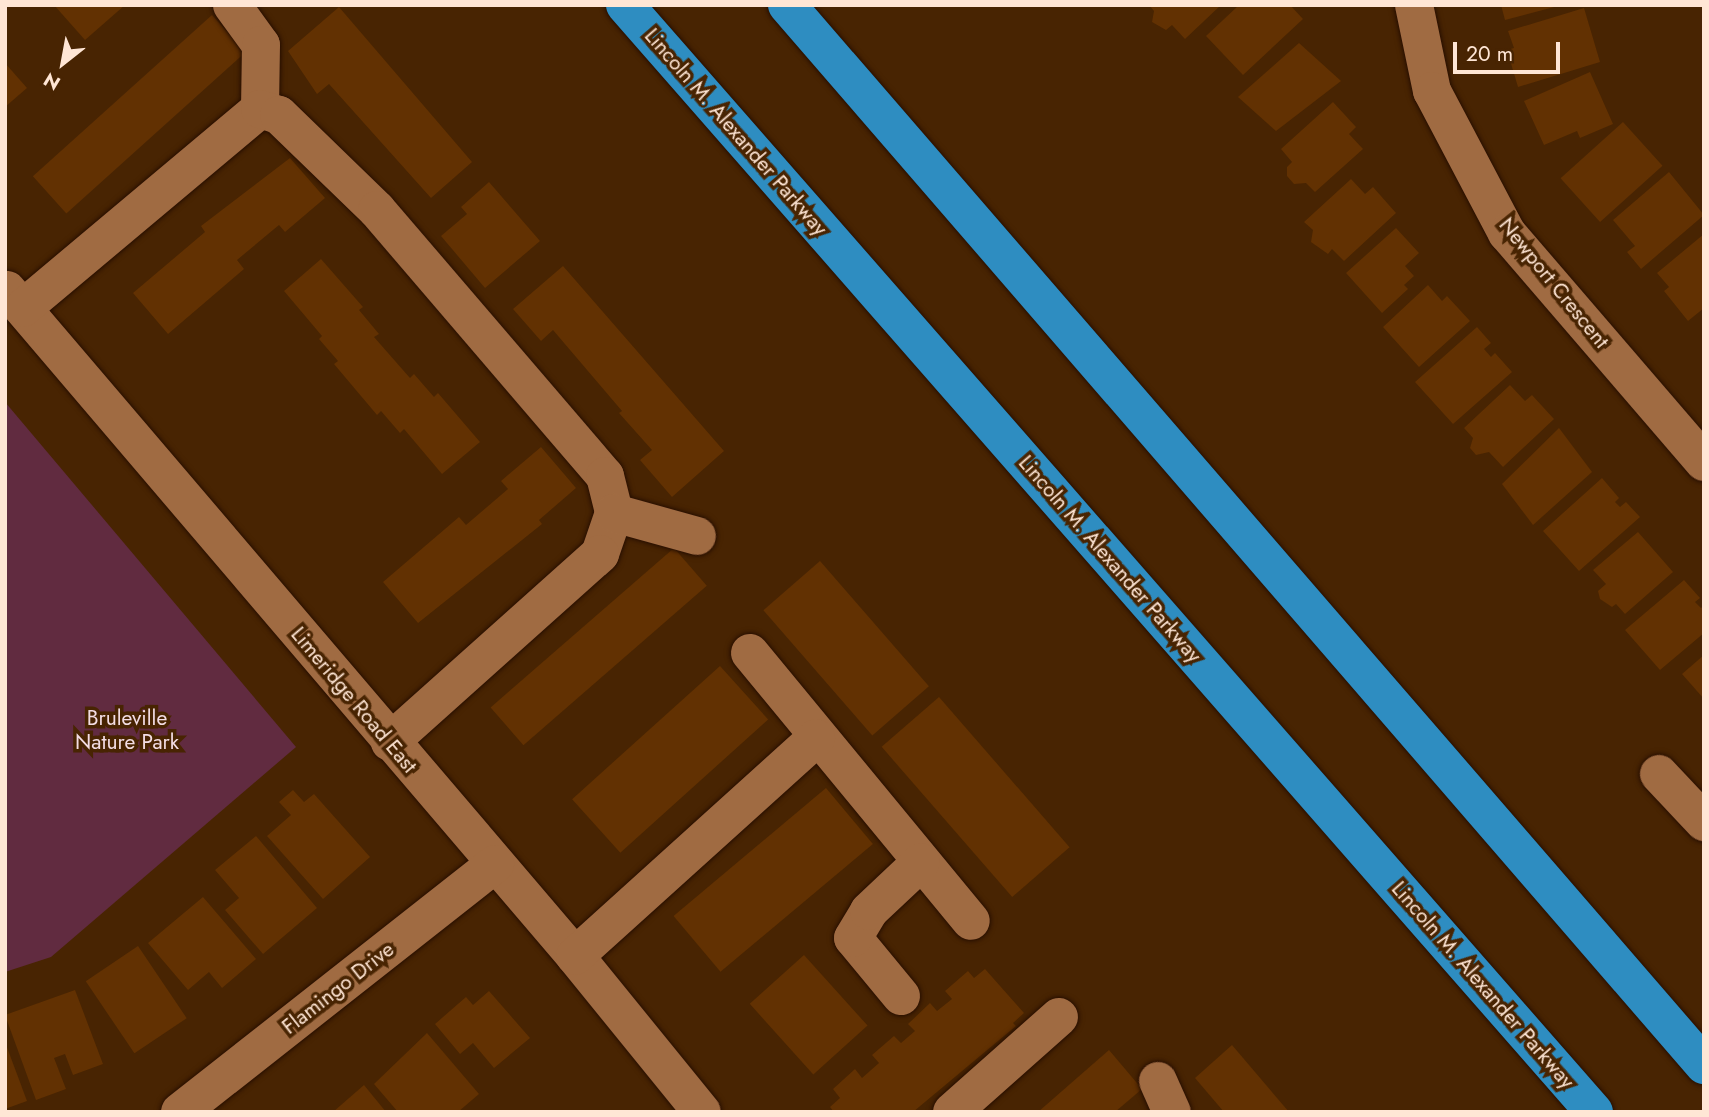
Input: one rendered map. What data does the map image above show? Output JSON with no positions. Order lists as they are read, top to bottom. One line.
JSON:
{"streets":{"highway":["Lincoln M. Alexander Parkway"],"street":["Newport Crescent","Limeridge Road East","Flamingo Drive"]},"crossings":[["Limeridge Road East","Flamingo Drive"]],"parks":["Bruleville Nature Park"],"scale_bar":"20 m","north":"bottom left"}
